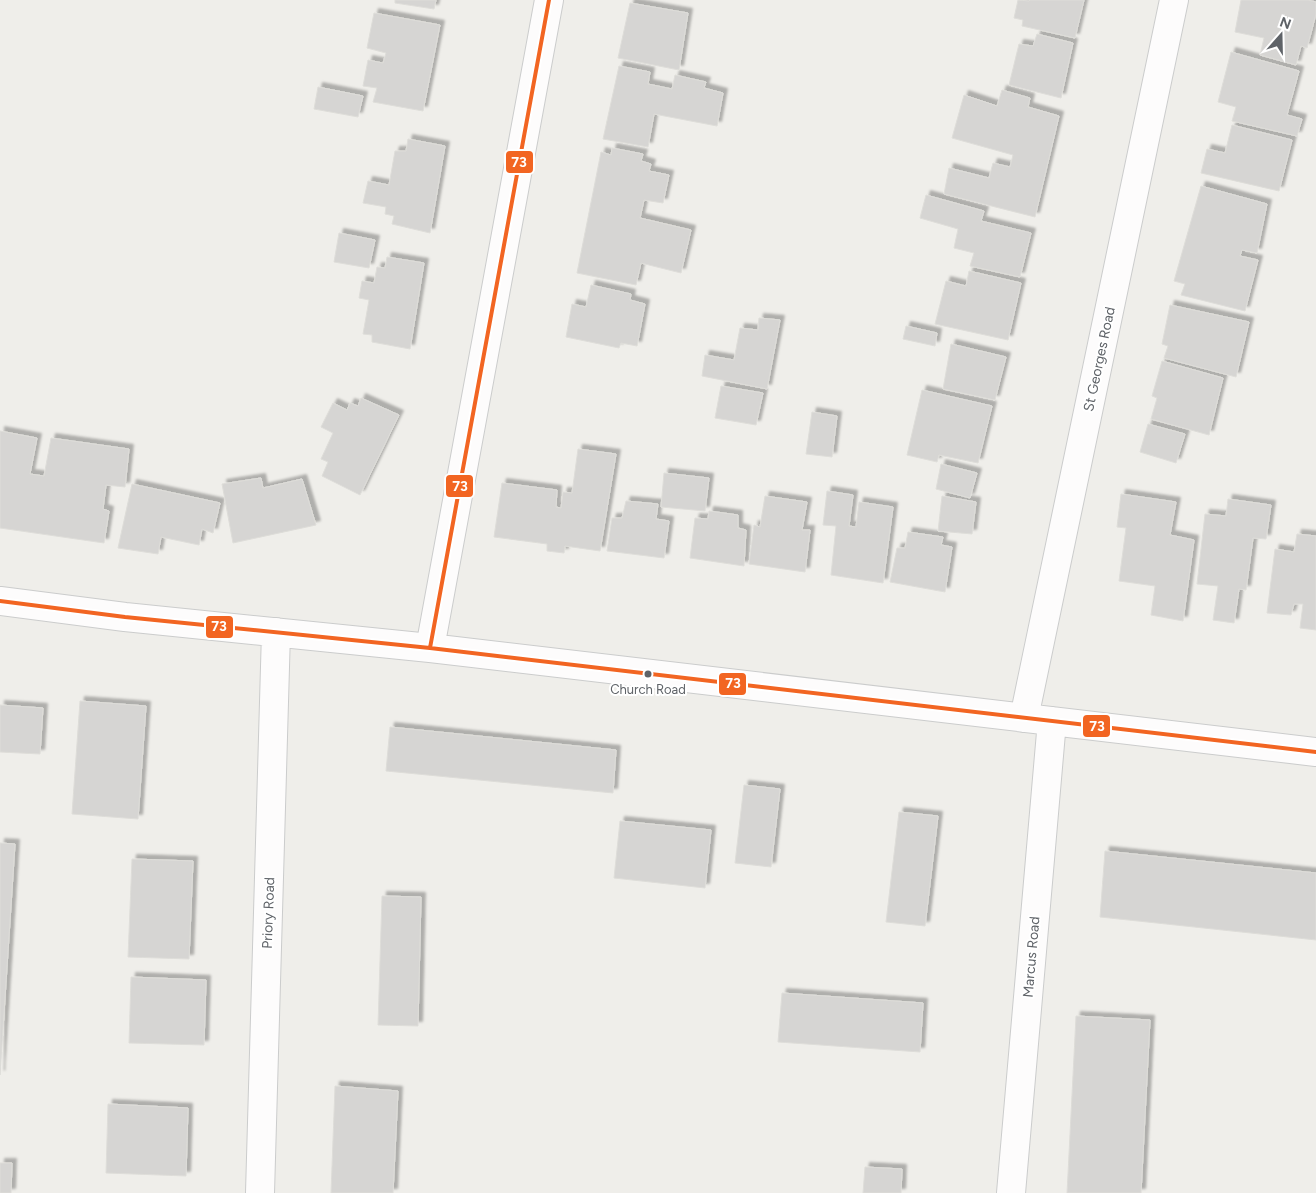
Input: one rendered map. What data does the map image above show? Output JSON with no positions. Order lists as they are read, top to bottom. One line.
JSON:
{"streets":{"street":["St Georges Road","Priory Road","Marcus Road"]},"places":["Church Road"],"lines":["transit line 73"],"north":"top"}
